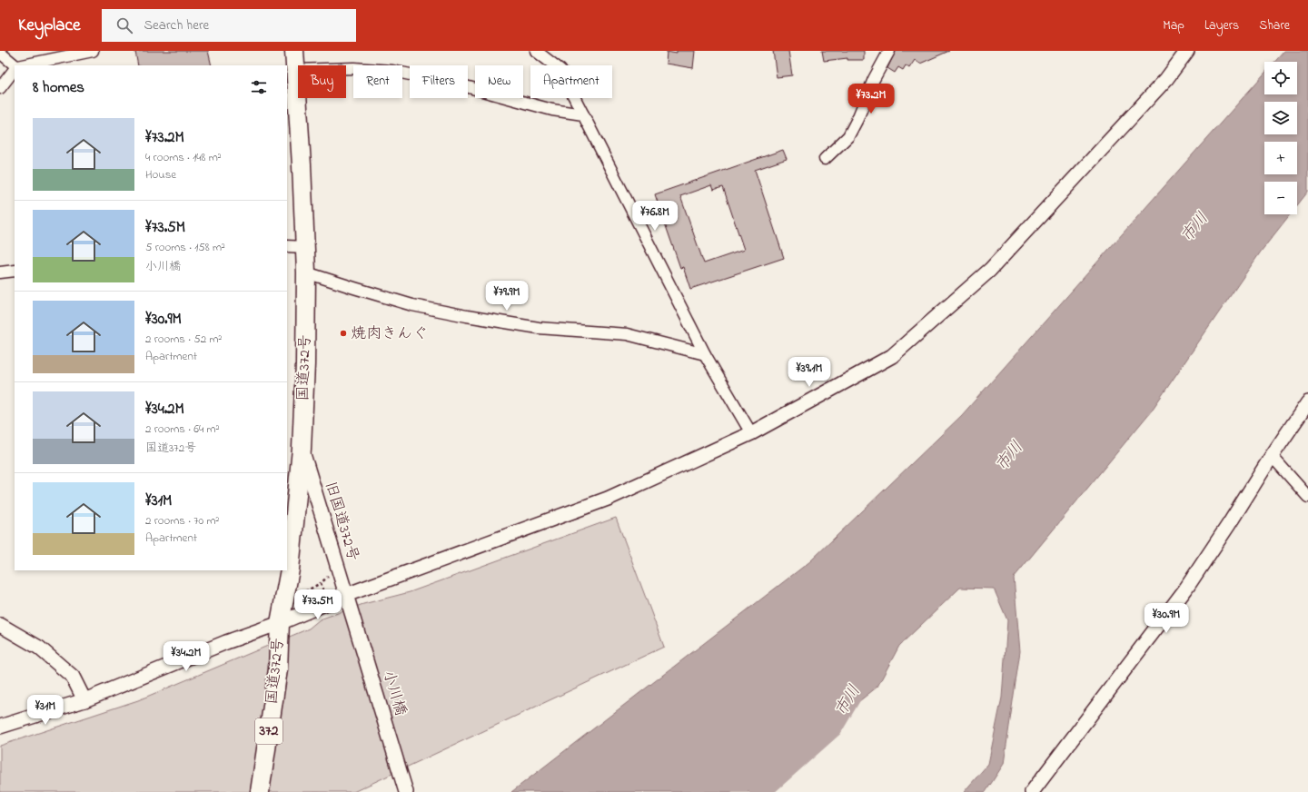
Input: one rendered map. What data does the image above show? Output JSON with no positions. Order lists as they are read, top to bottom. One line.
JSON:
{"streets":{"highway":["国道372号","372"],"street":["旧国道372号","小川橋"]},"crossings":[["国道372号","旧国道372号"],["旧国道372号","小川橋"]],"water":["市川"],"places":["焼肉きんぐ"],"page":{"header":"Keyplace","search":"Search here","nav":["Map","Layers","Share"],"map_buttons":["+","−"],"chip":["Buy","Rent","Filters","New","Apartment"],"heading":"8 homes","price":["¥73.2M","¥76.8M","¥79.9M","¥39.1M","¥73.5M","¥30.9M","¥34.2M","¥31M"],"list":[{"name":"¥73.2M","note":"4 rooms · 148 m² · House"},{"name":"¥73.5M","note":"5 rooms · 158 m² · 小川橋"},{"name":"¥30.9M","note":"2 rooms · 52 m² · Apartment"},{"name":"¥34.2M","note":"2 rooms · 64 m² · 国道372号"},{"name":"¥31M","note":"2 rooms · 70 m² · Apartment"}]}}
